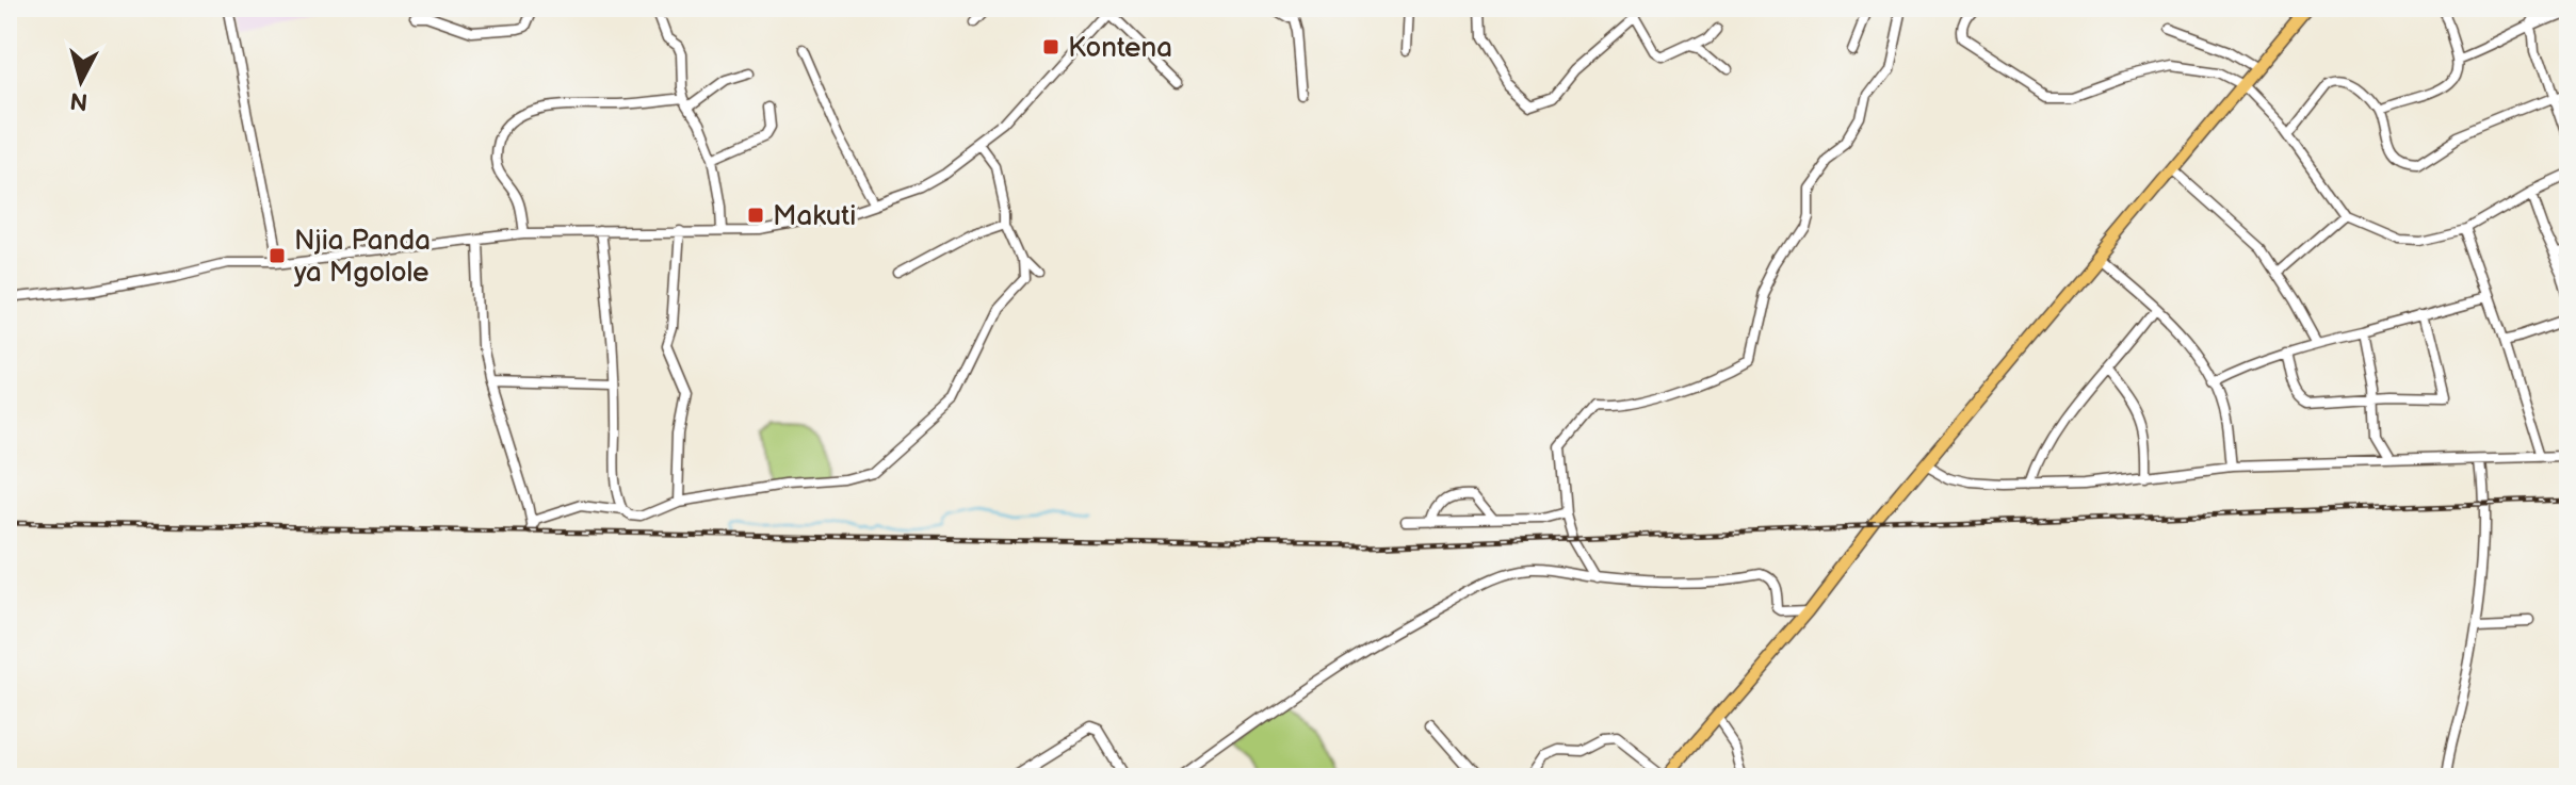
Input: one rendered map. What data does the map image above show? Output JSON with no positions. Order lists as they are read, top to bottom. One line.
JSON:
{"places":{"transit":["Kontena","Makuti","Njia Panda ya Mgolole"]},"north":"bottom"}
